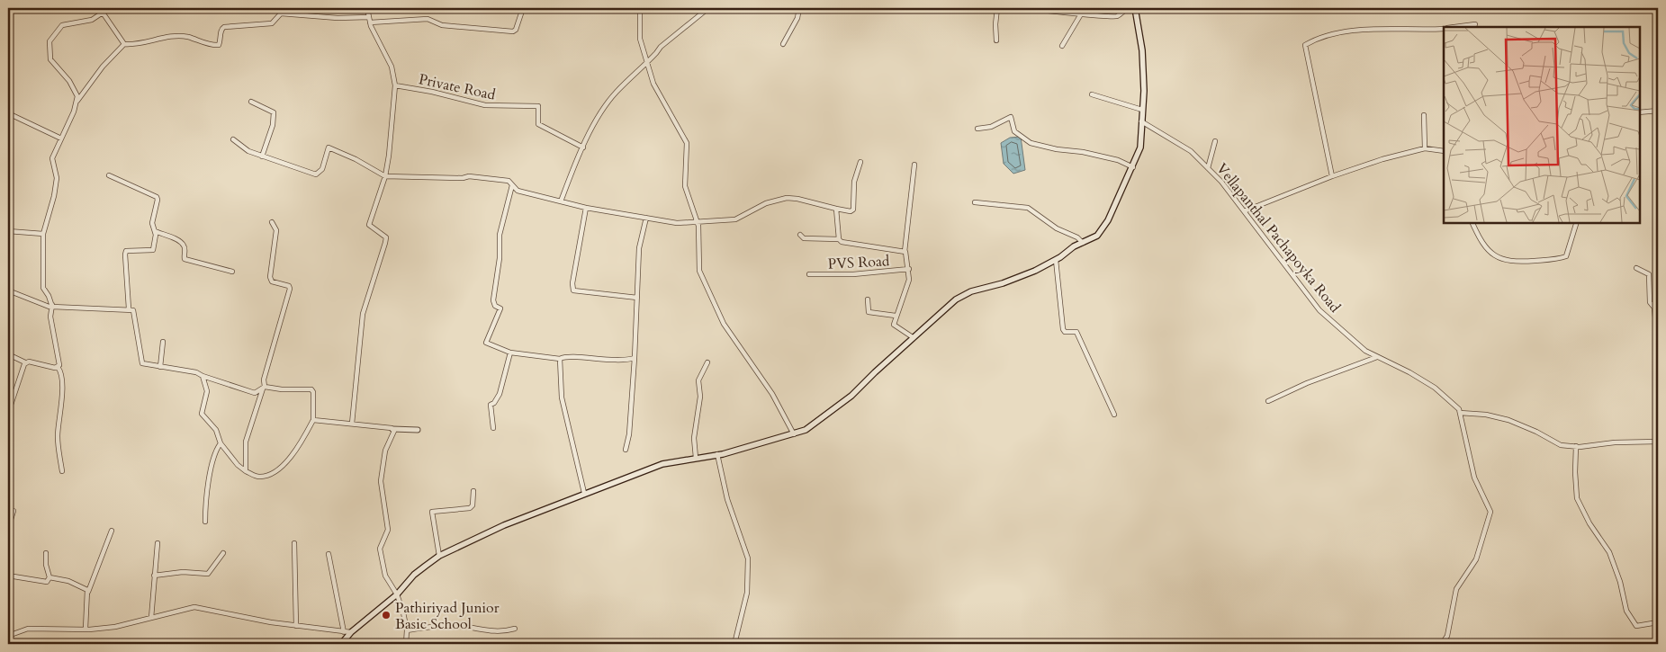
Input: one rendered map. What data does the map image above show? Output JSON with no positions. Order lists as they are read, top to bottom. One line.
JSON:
{"streets":{"street":["Private Road","Vellapanthal Pachapoyka Road","PVS Road"]},"places":["Pathiriyad Junior Basic School"]}
